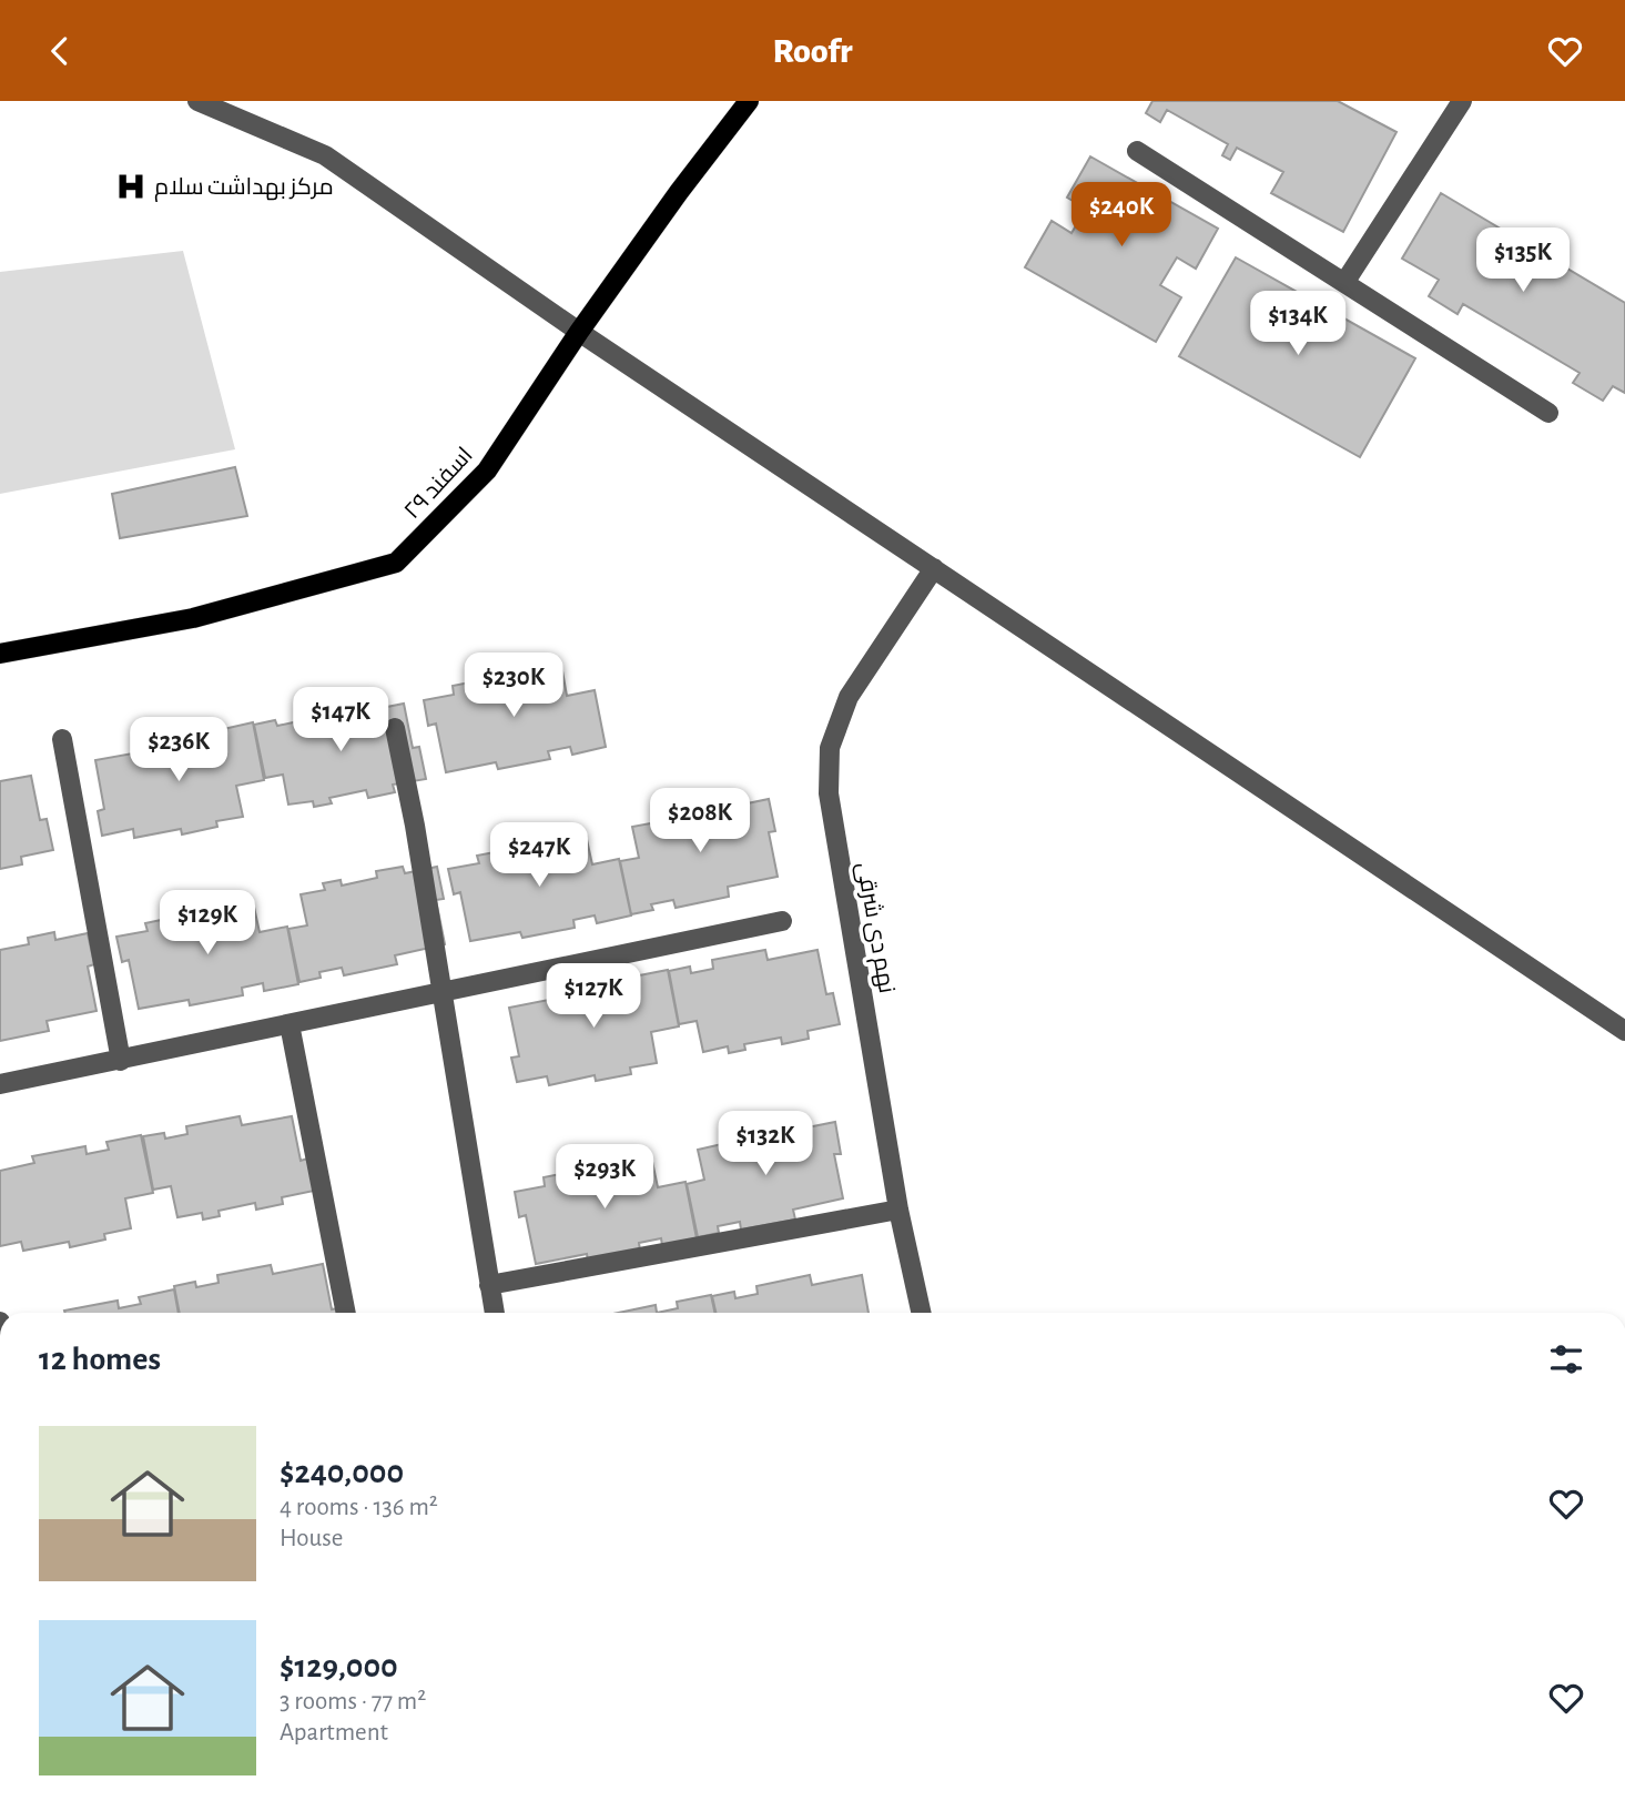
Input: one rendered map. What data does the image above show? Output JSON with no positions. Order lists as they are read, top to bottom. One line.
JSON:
{"streets":{"main road":["۲۹ اسفند"],"street":["نهم دی شرقی"]},"places":{"hospital":["مرکز بهداشت سلام"]},"page":{"header":"Roofr","price":["$240K","$135K","$134K","$230K","$147K","$236K","$208K","$247K","$129K","$127K","$132K","$293K"],"heading":"12 homes","list":[{"name":"$240,000","note":"4 rooms · 136 m² · House"},{"name":"$129,000","note":"3 rooms · 77 m² · Apartment"}]}}
